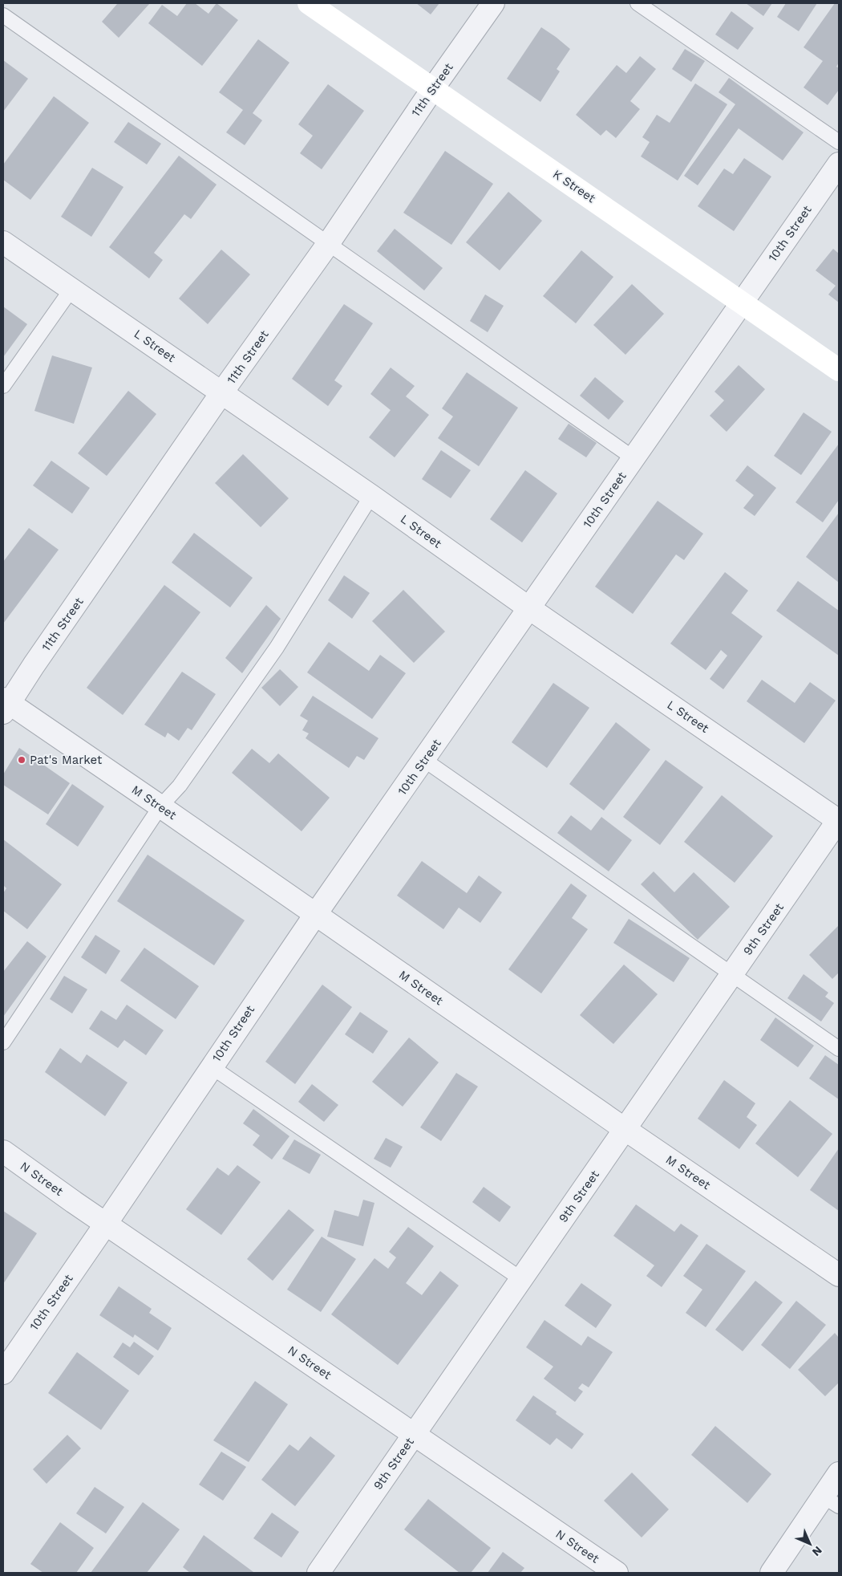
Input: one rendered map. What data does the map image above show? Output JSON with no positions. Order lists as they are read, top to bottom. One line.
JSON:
{"streets":{"street":["11th Street","K Street","10th Street","L Street","M Street","9th Street","N Street"]},"crossings":[["11th Street","K Street"],["11th Street","L Street"],["11th Street","M Street"],["K Street","10th Street"],["10th Street","L Street"],["10th Street","M Street"],["10th Street","N Street"],["L Street","9th Street"],["M Street","9th Street"],["9th Street","N Street"]],"places":["Pat's Market"],"north":"bottom right"}
